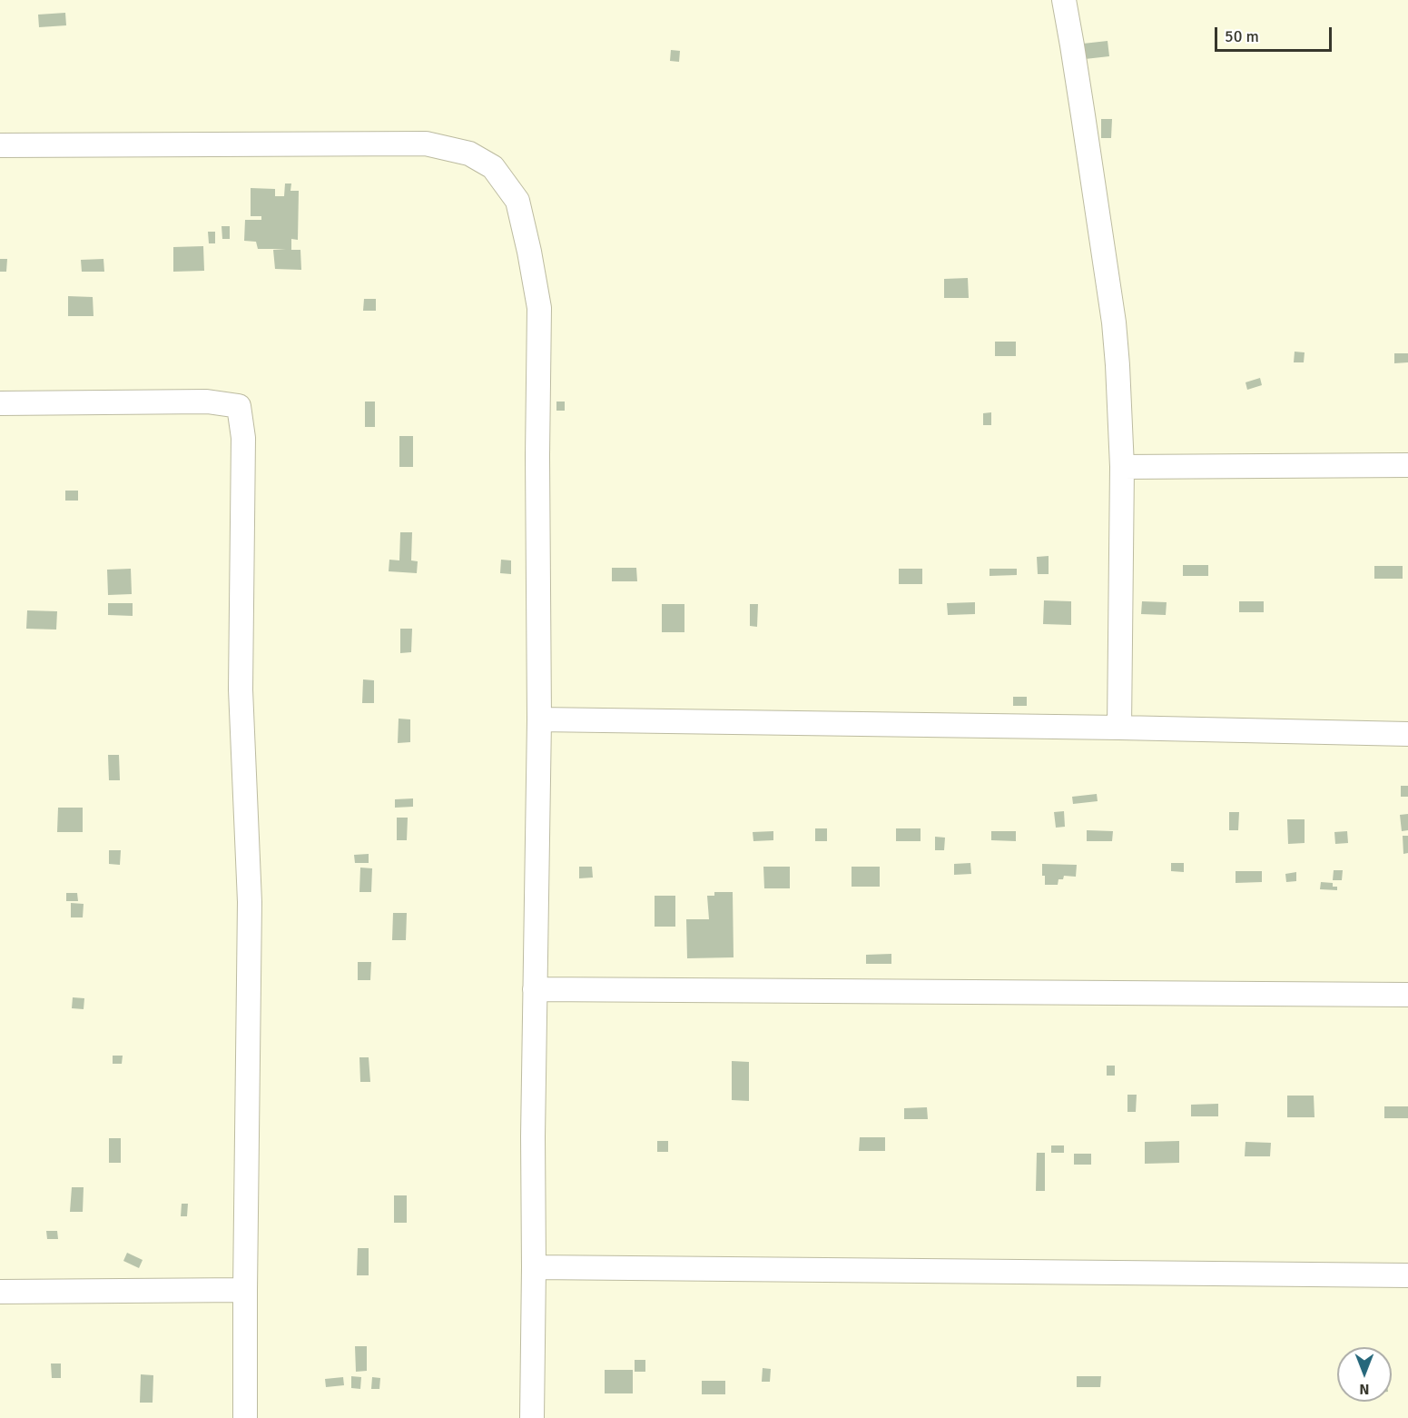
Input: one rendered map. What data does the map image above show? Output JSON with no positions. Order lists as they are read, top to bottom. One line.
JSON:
{"scale_bar":"50 m","north":"bottom"}
